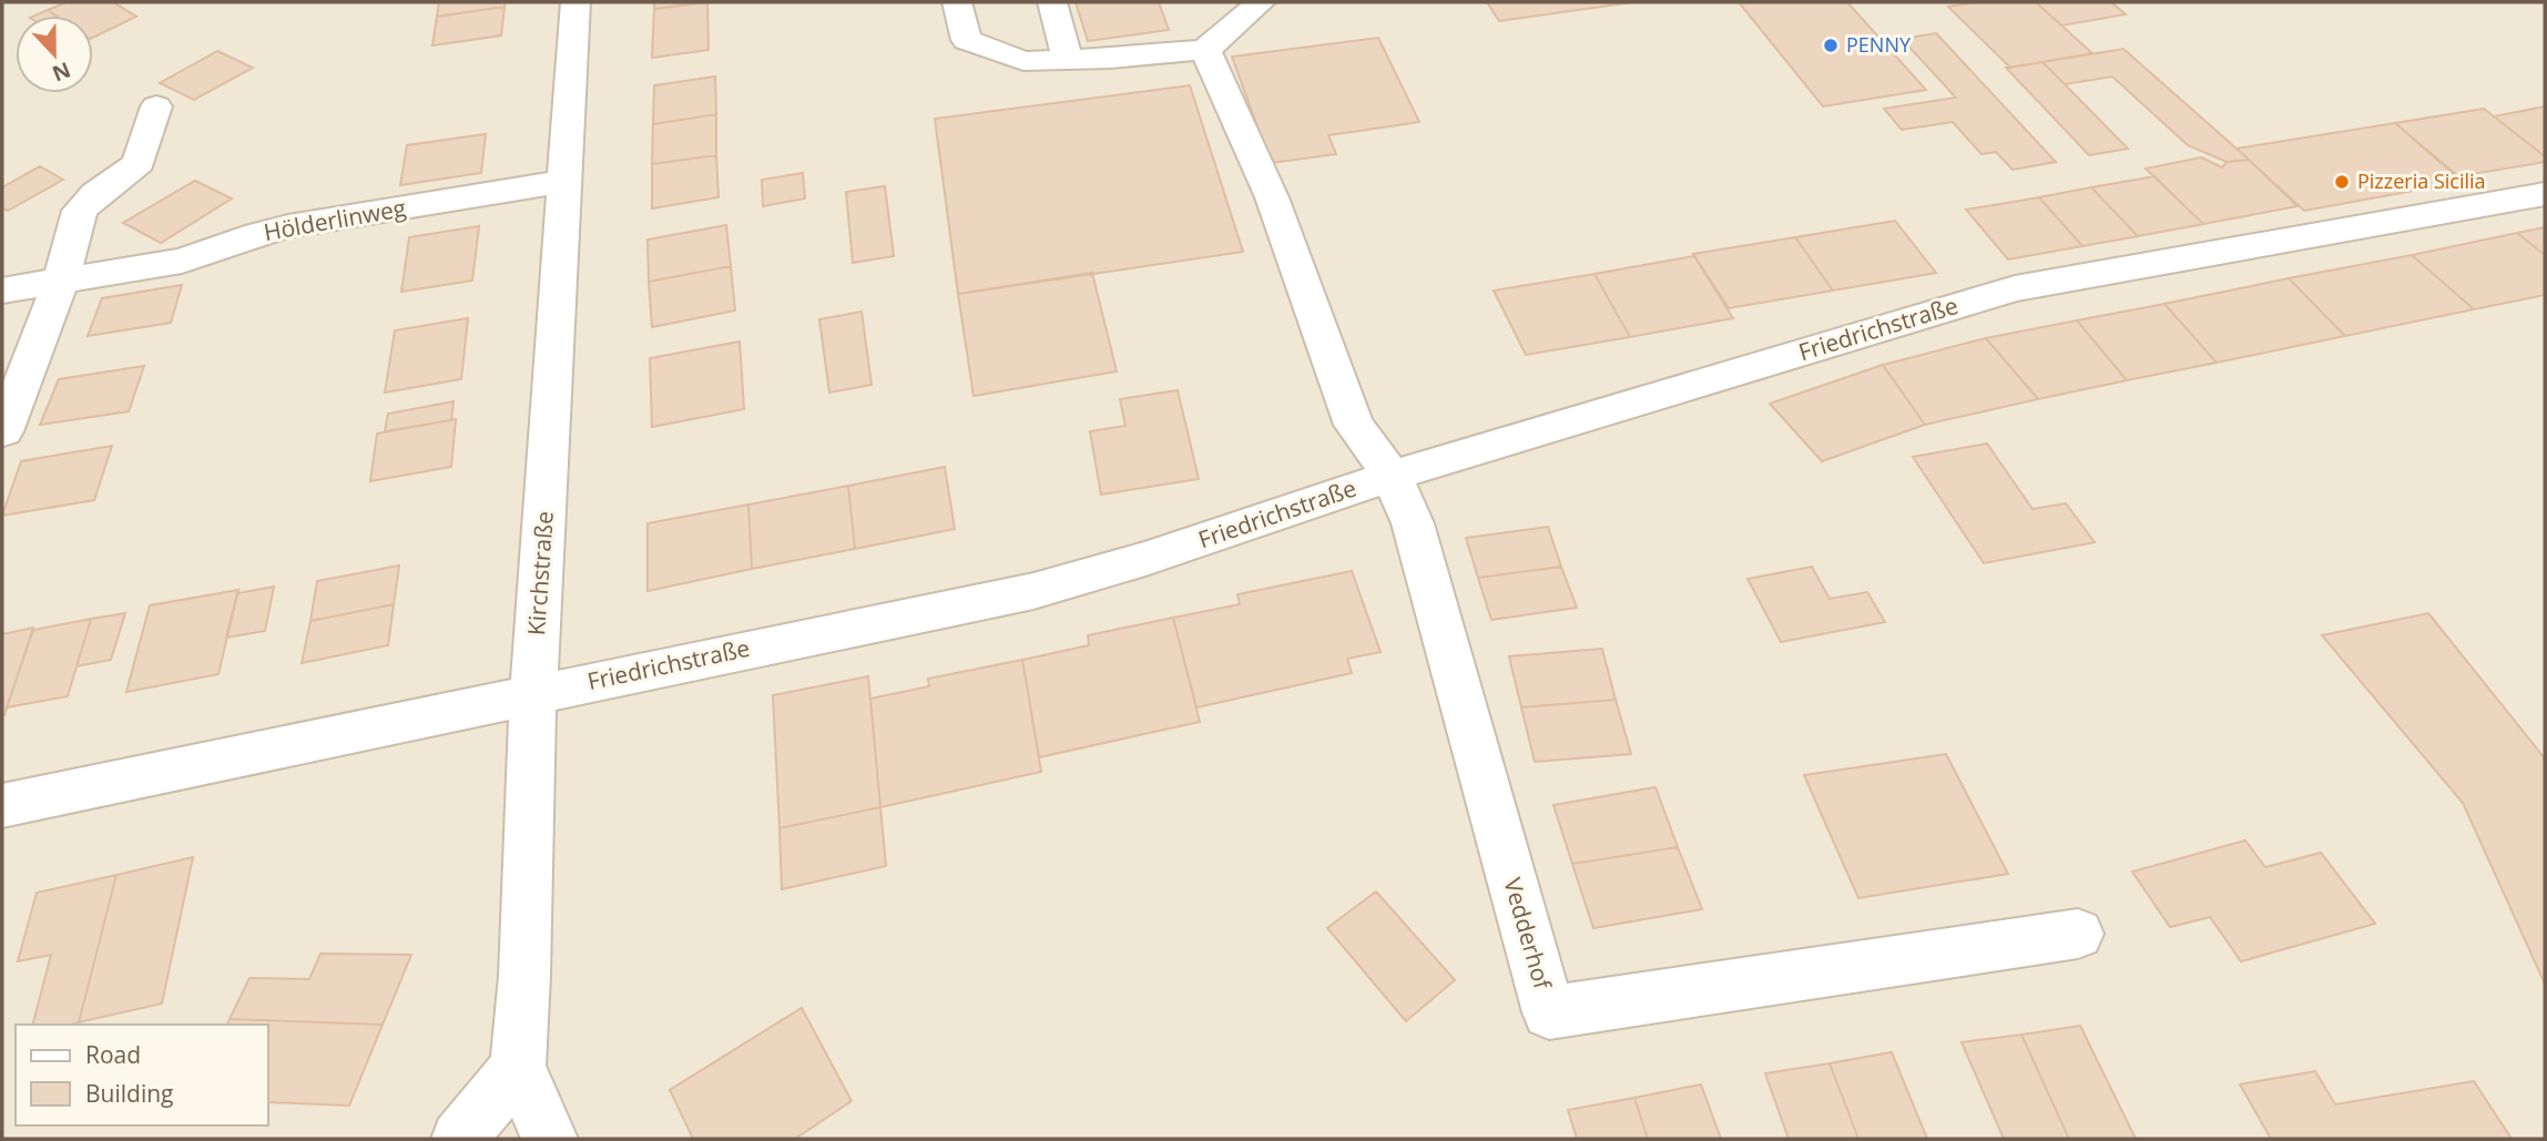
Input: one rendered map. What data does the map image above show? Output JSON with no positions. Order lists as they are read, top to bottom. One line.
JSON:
{"streets":{"street":["Hölderlinweg","Friedrichstraße","Kirchstraße","Vedderhof"]},"crossings":[["Hölderlinweg","Kirchstraße"],["Friedrichstraße","Kirchstraße"],["Friedrichstraße","Vedderhof"]],"places":["PENNY","Pizzeria Sicilia"],"legend":["Road","Building"],"north":"bottom"}
